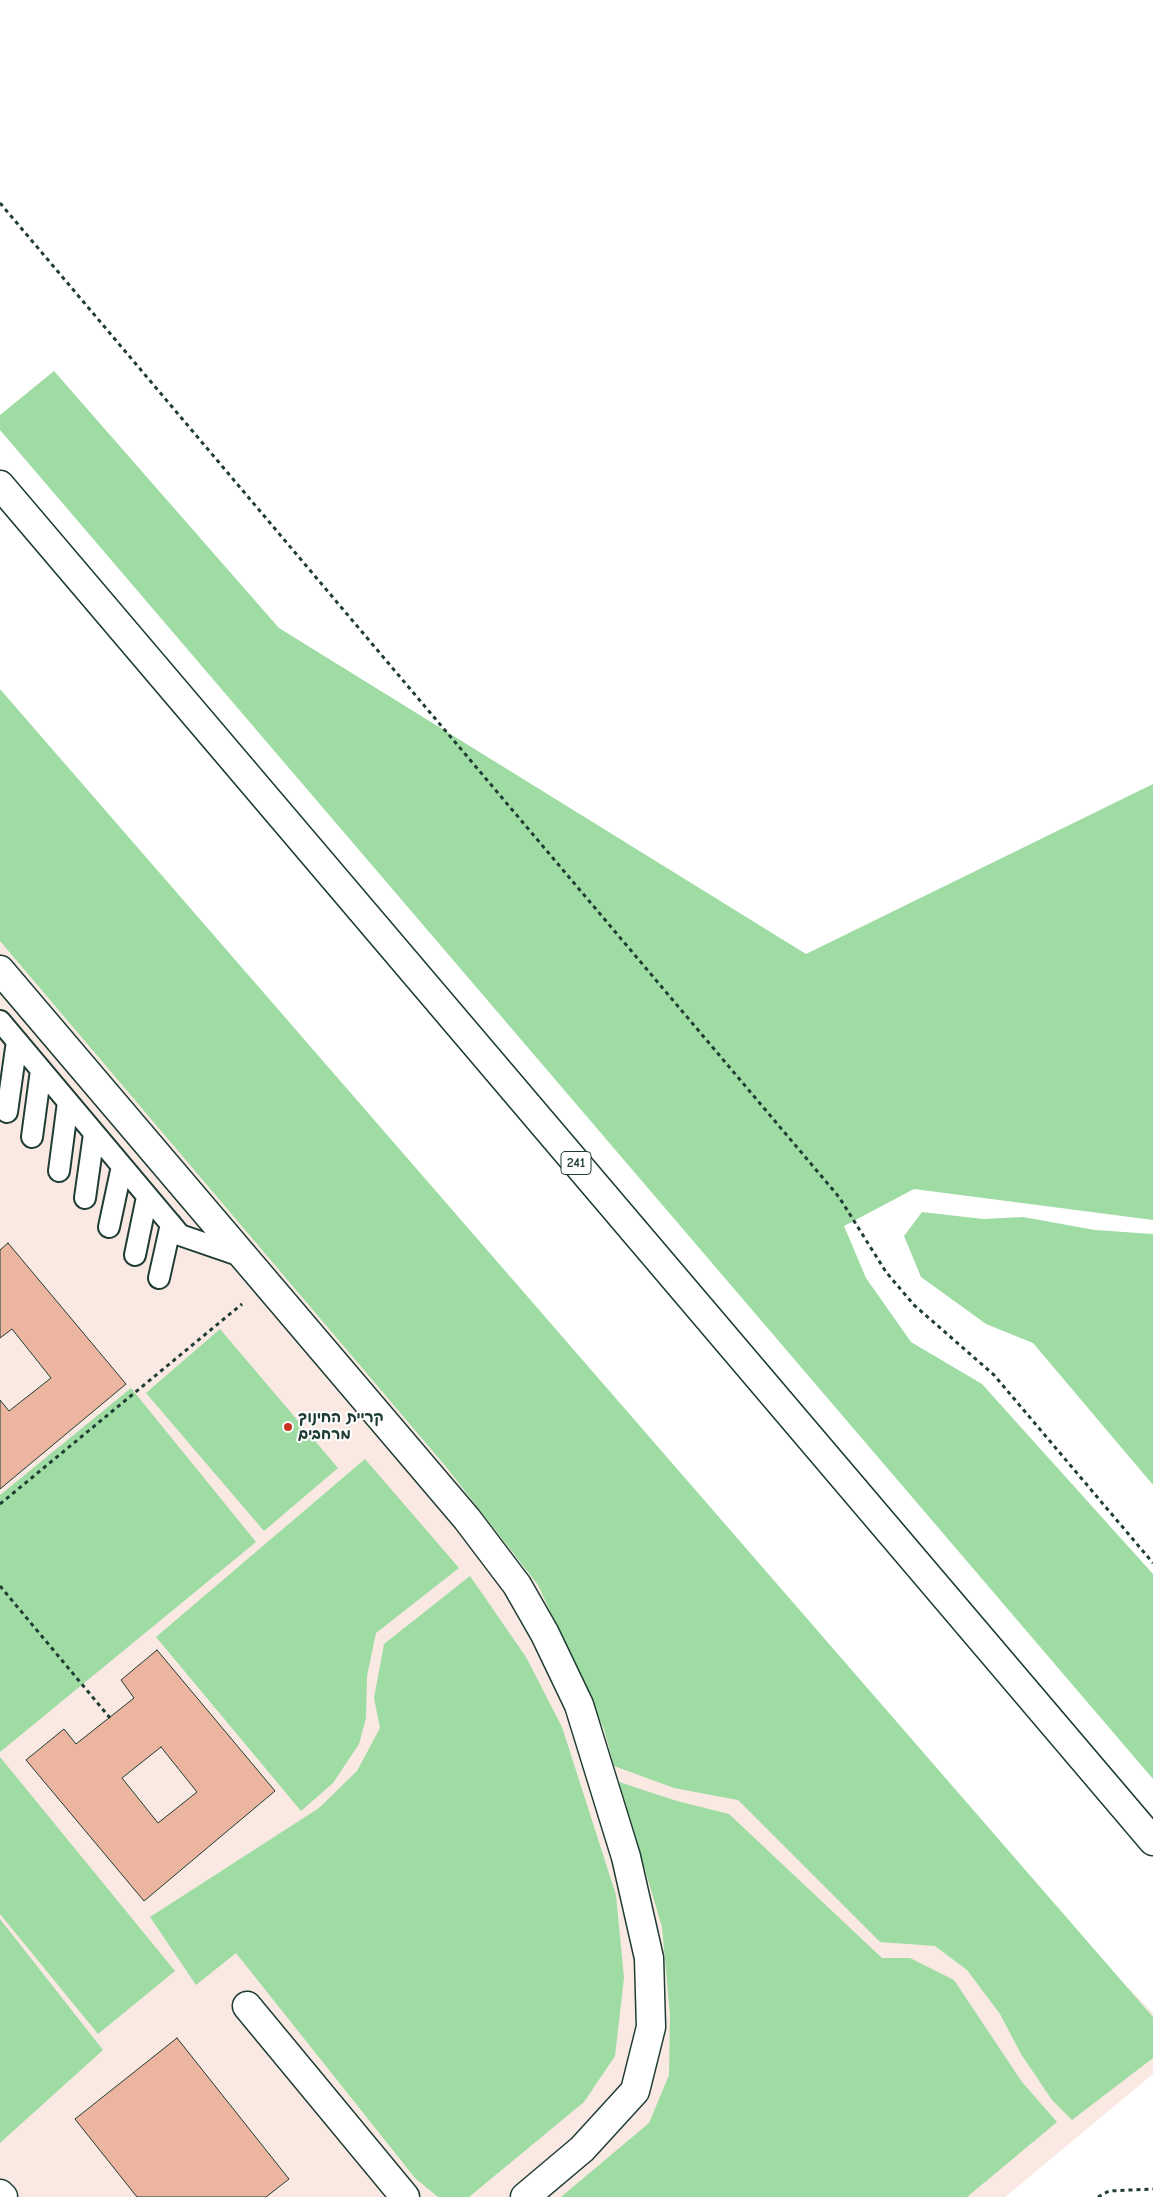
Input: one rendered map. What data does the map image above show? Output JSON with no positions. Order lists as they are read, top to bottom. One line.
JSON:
{"streets":{"main road":["241"]},"places":["קריית החינוך מרחבים"]}
